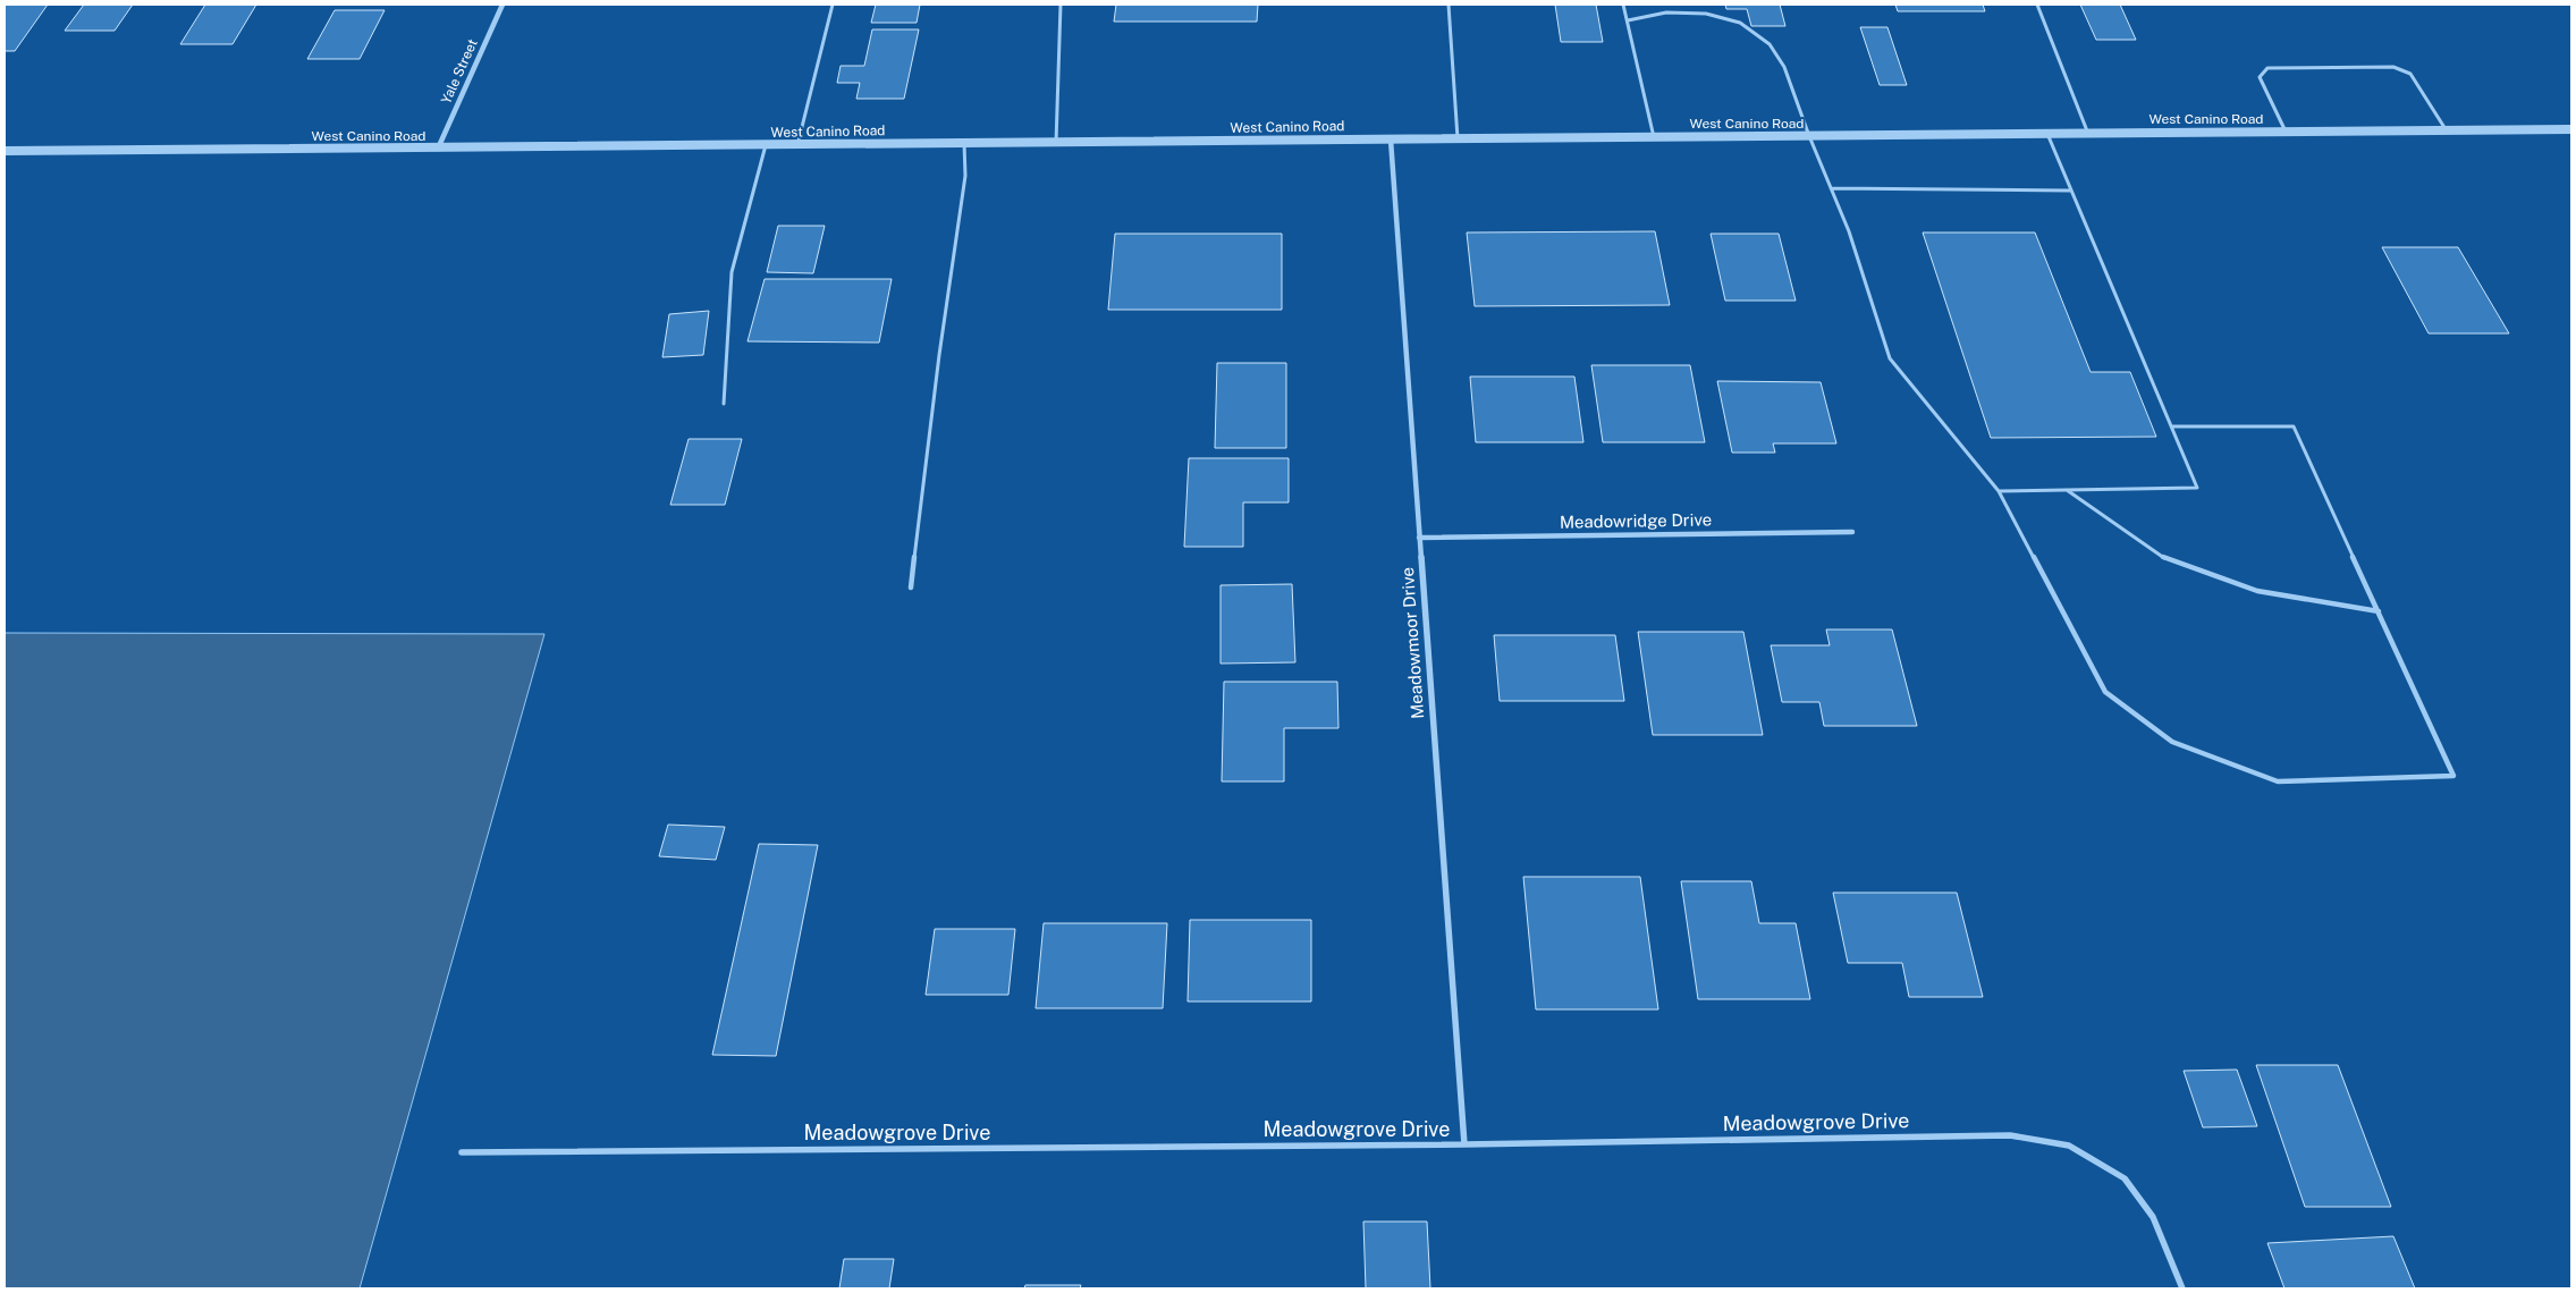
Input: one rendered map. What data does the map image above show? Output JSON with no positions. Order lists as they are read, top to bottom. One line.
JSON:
{"streets":{"street":["Yale Street","West Canino Road","Meadowridge Drive","Meadowmoor Drive","Meadowgrove Drive"]},"crossings":[["Yale Street","West Canino Road"],["West Canino Road","Meadowmoor Drive"],["Meadowridge Drive","Meadowmoor Drive"],["Meadowmoor Drive","Meadowgrove Drive"]]}
